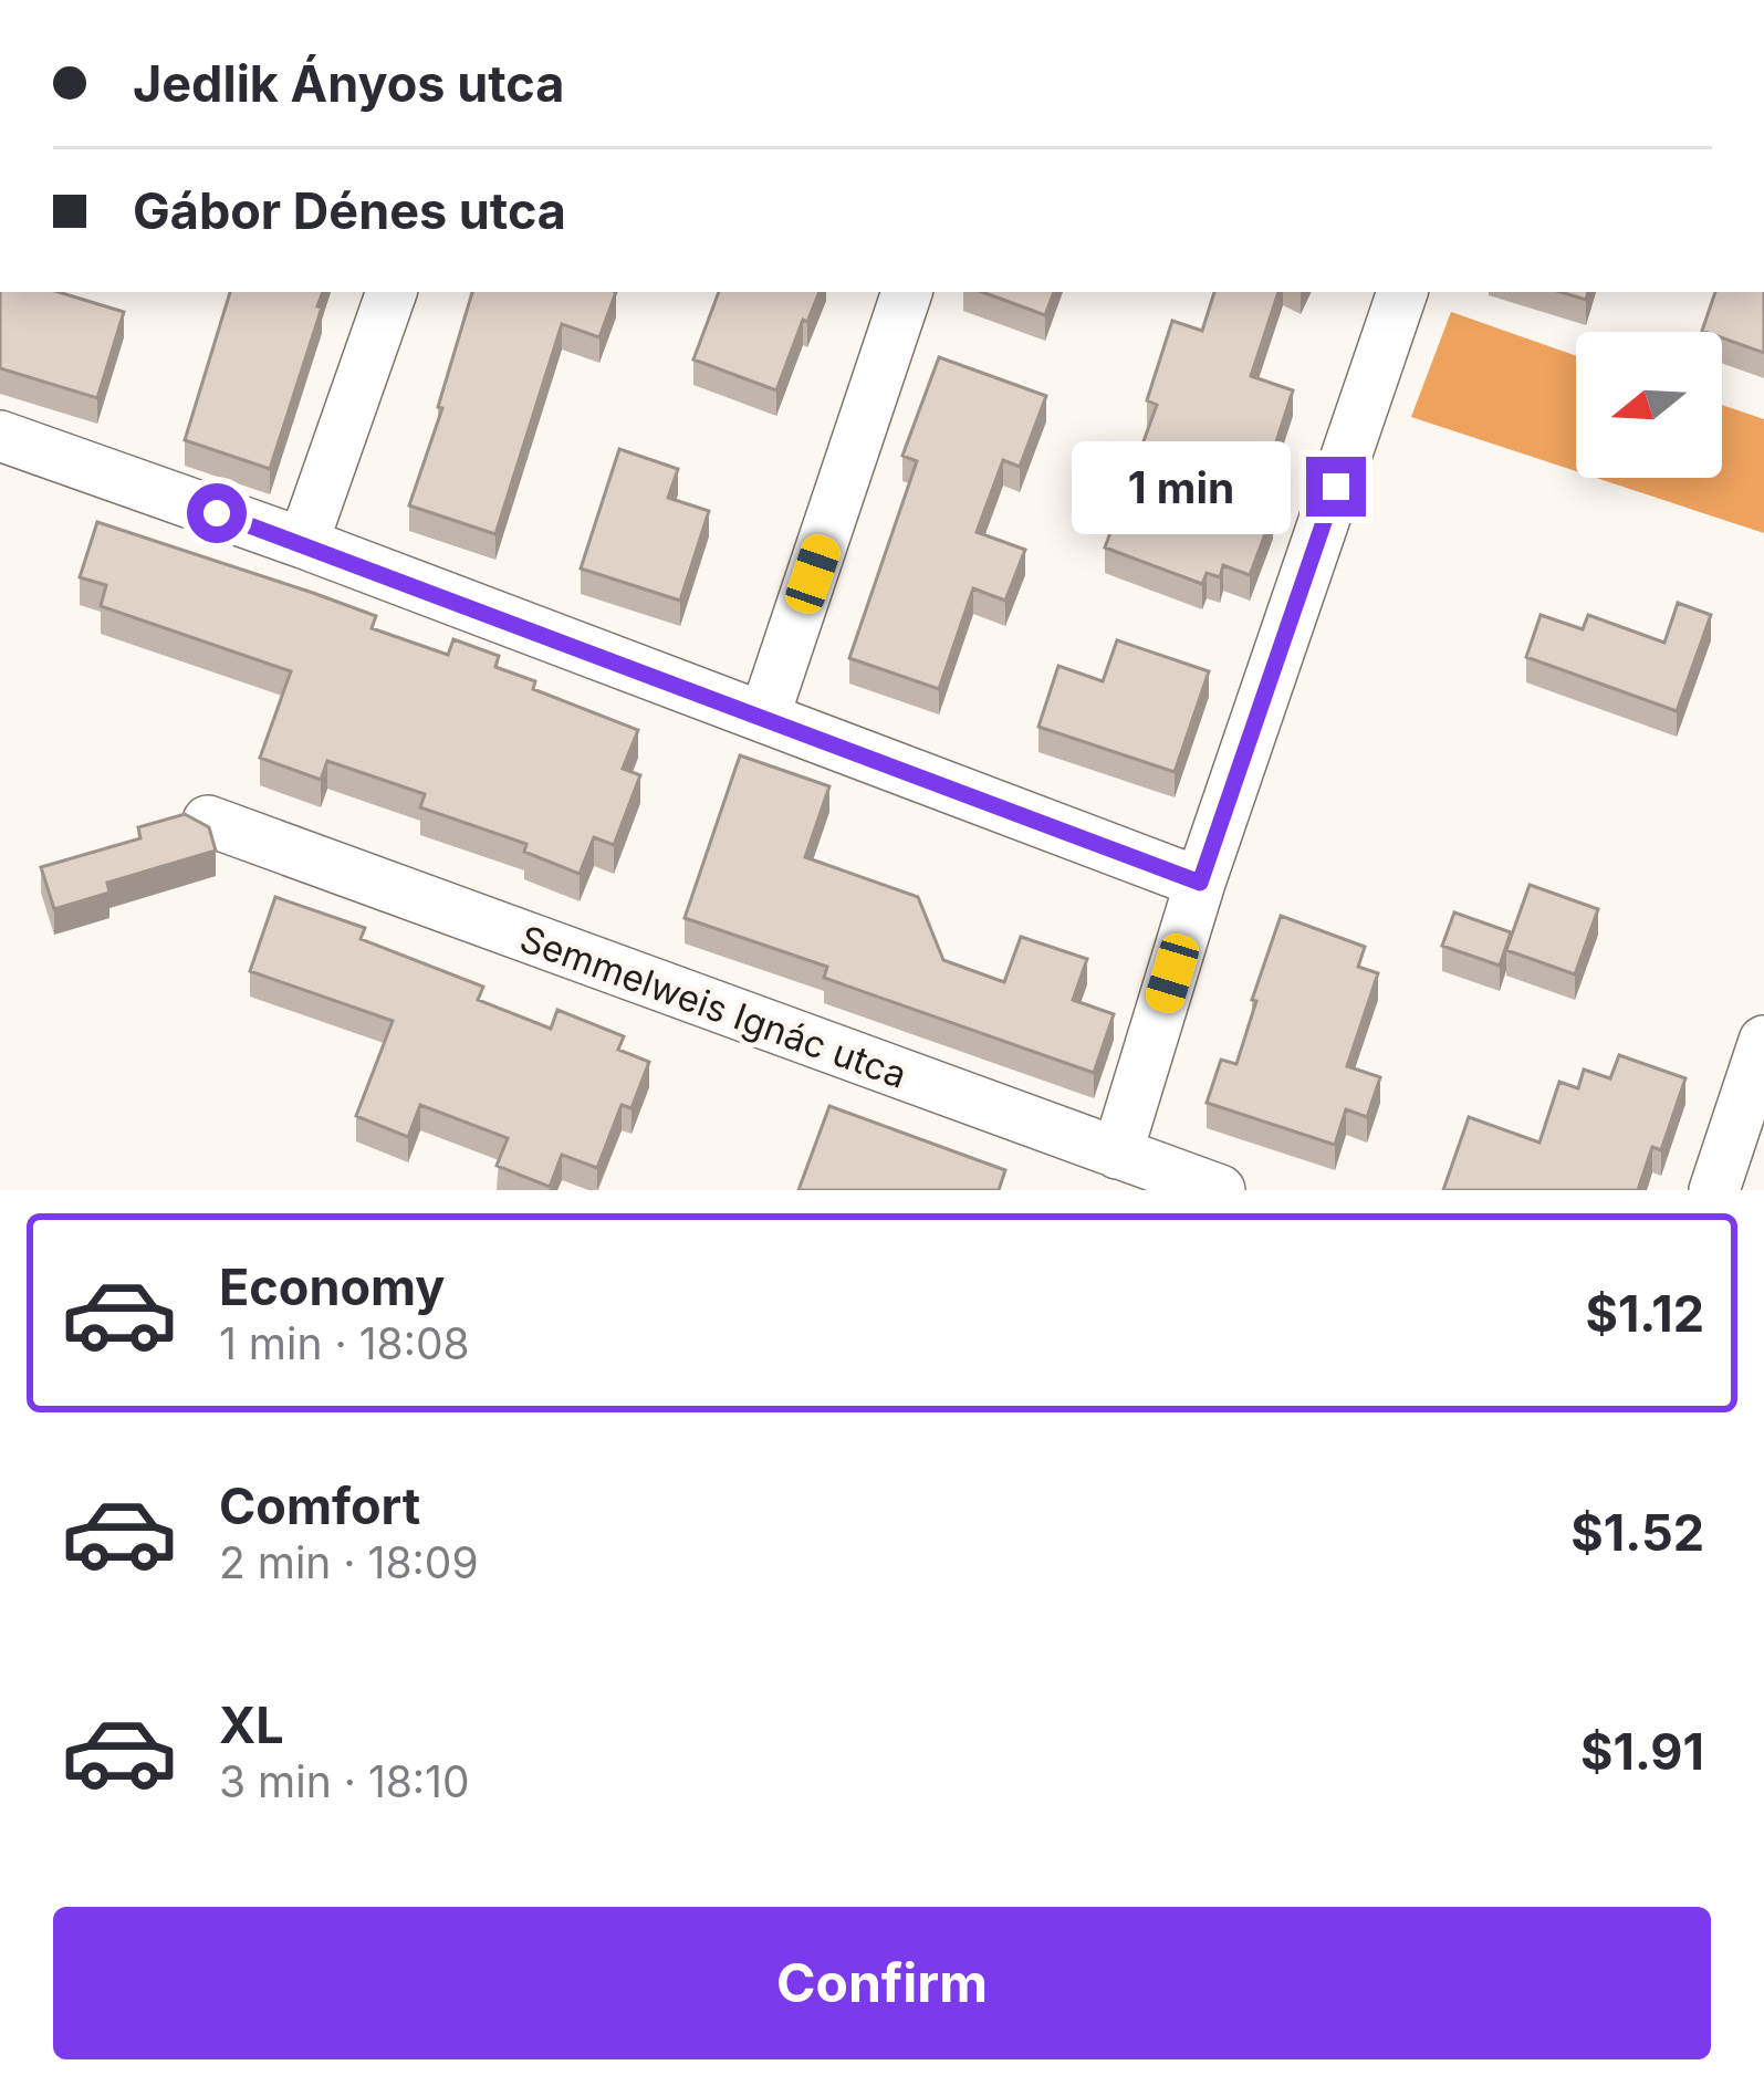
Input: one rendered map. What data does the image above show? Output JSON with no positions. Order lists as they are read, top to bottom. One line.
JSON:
{"streets":{"street":["Semmelweis Ignác utca"]},"north":"left","page":{"banner":["Jedlik Ányos utca","Gábor Dénes utca"],"bubble":"1 min","list":[{"name":"Economy","note":"1 min · 18:08","value":"$1.12"},{"name":"Comfort","note":"2 min · 18:09","value":"$1.52"},{"name":"XL","note":"3 min · 18:10","value":"$1.91"}],"buttons":"Confirm"}}
